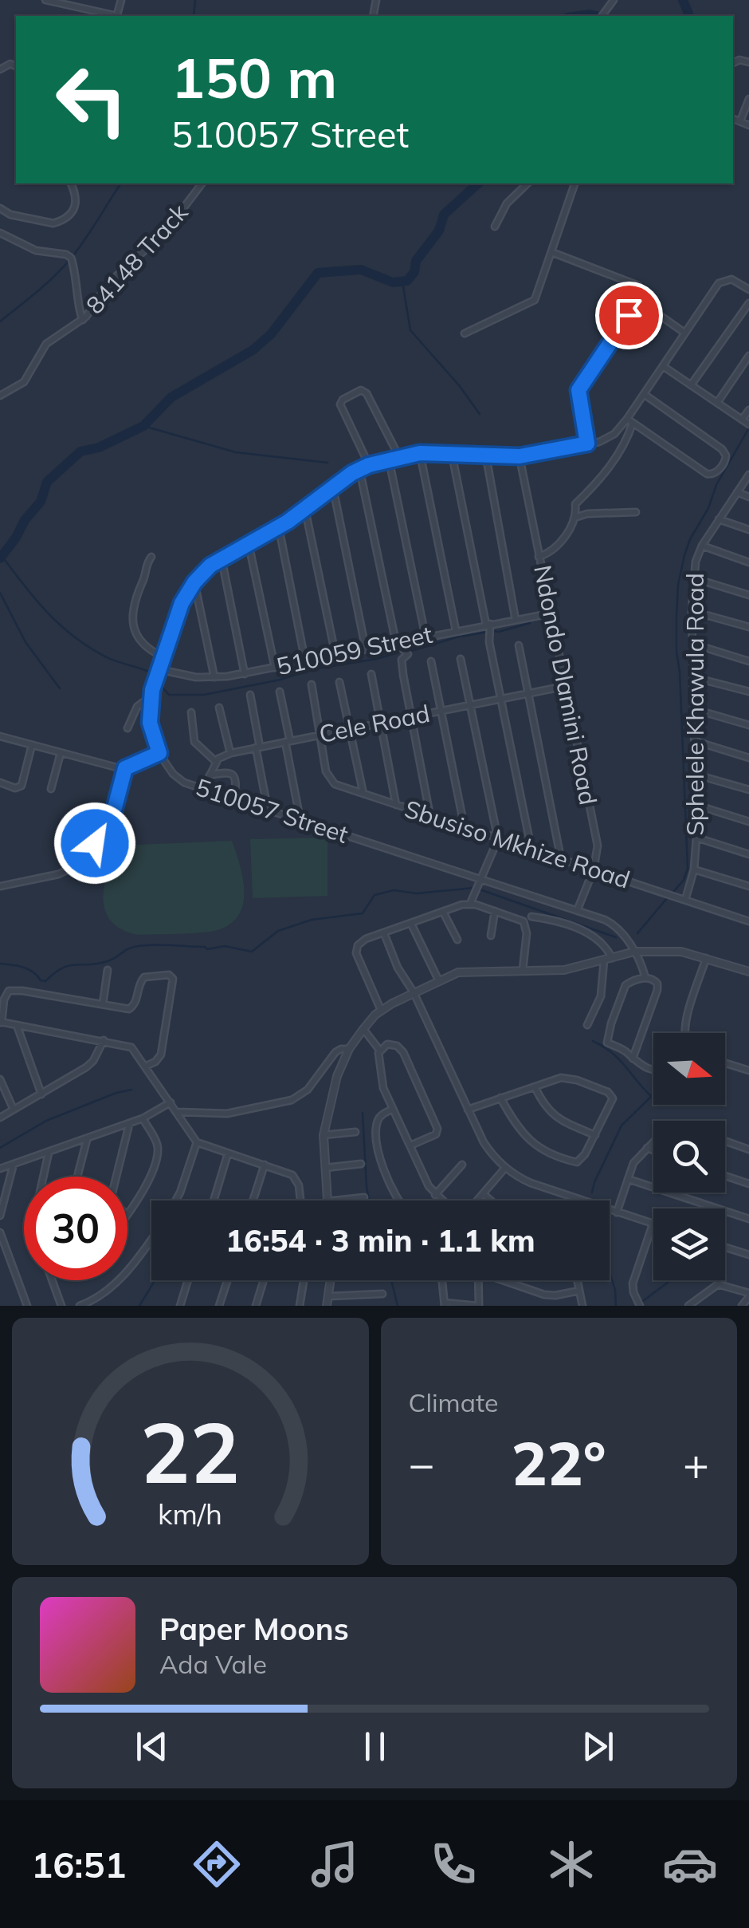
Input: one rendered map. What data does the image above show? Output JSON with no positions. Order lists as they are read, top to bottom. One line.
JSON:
{"streets":{"street":["84148 Track","510059 Street","Ndondo Dlamini Road","Sphelele Khawula Road","Cele Road","510057 Street","Sbusiso Mkhize Road"]},"crossings":[["510059 Street","Ndondo Dlamini Road"],["510059 Street","510057 Street"],["Ndondo Dlamini Road","Cele Road"],["Ndondo Dlamini Road","510057 Street"],["Ndondo Dlamini Road","Sbusiso Mkhize Road"],["Sphelele Khawula Road","Sbusiso Mkhize Road"],["Cele Road","Sbusiso Mkhize Road"]],"north":"right","page":{"turn":["150 m","510057 Street"],"limit":"30","trip":"16:54 · 3 min · 1.1 km","tile":"Climate","heat":["−","22°","+"],"song":["Paper Moons","Ada Vale"],"tabs":"16:51","gauge":["22","km/h"]}}
